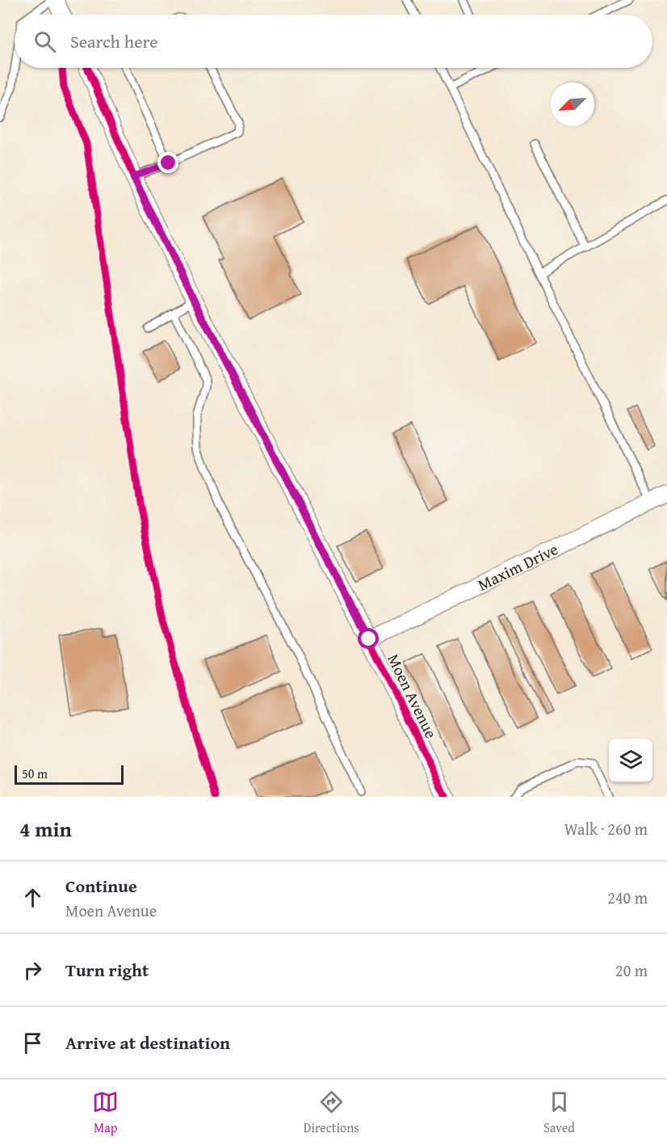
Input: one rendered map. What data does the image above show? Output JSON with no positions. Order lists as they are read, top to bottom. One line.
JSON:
{"streets":{"street":["Maxim Drive","Moen Avenue"]},"crossings":[["Maxim Drive","Moen Avenue"]],"scale_bar":"50 m","north":"bottom left","page":{"search":"Search here","scale":"50 m","heading":["4 min","Walk · 260 m"],"list":[["Continue","Moen Avenue","240 m"],["Turn right","20 m"],"Arrive at destination"],"nav":["Map","Directions","Saved"]}}
